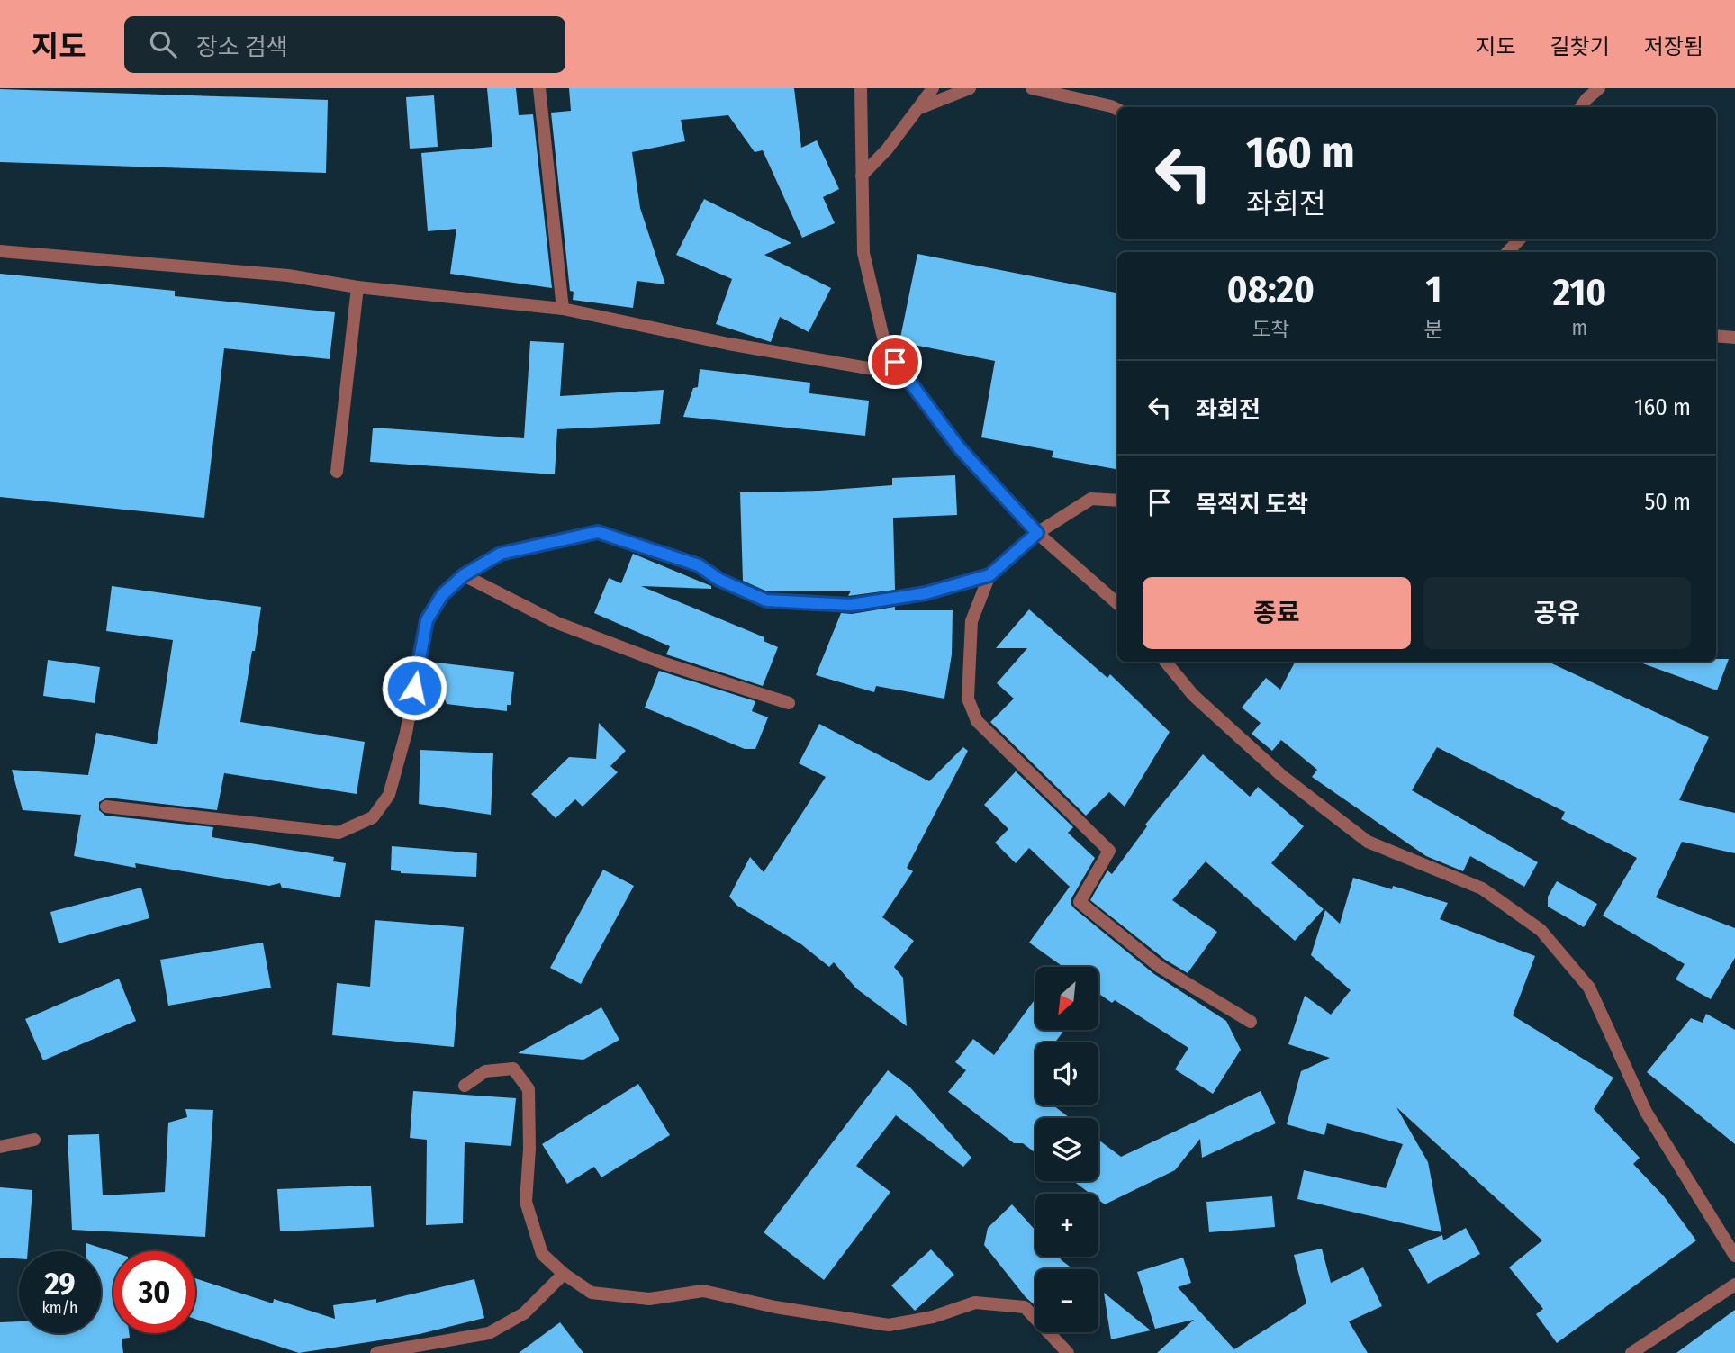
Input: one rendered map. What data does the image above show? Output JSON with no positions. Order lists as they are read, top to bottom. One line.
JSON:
{"north":"bottom left","page":{"header":"지도","search":"장소 검색","nav":["지도","길찾기","저장됨"],"turn":["160 m","좌회전"],"eta":["08:20","도착","1","분","210","m"],"list":[{"name":"좌회전","value":"160 m"},{"name":"목적지 도착","value":"50 m"}],"buttons":["종료","공유"],"map_buttons":["+","−"],"speed":"29 km/h","limit":"30"}}
